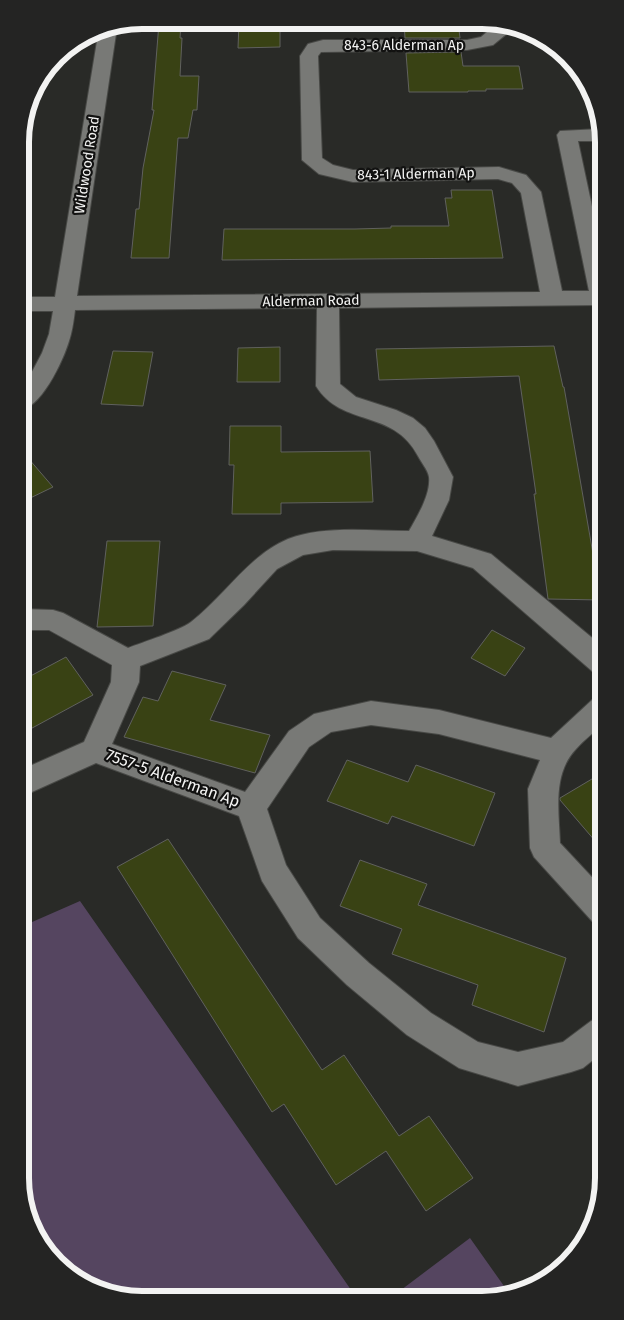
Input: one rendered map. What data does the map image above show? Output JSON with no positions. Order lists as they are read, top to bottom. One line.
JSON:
{"streets":{"street":["843-6 Alderman Ap","Wildwood Road","843-1 Alderman Ap","Alderman Road","7557-5 Alderman Ap"]},"crossings":[["843-6 Alderman Ap","843-1 Alderman Ap"],["Wildwood Road","Alderman Road"],["843-1 Alderman Ap","Alderman Road"]]}
